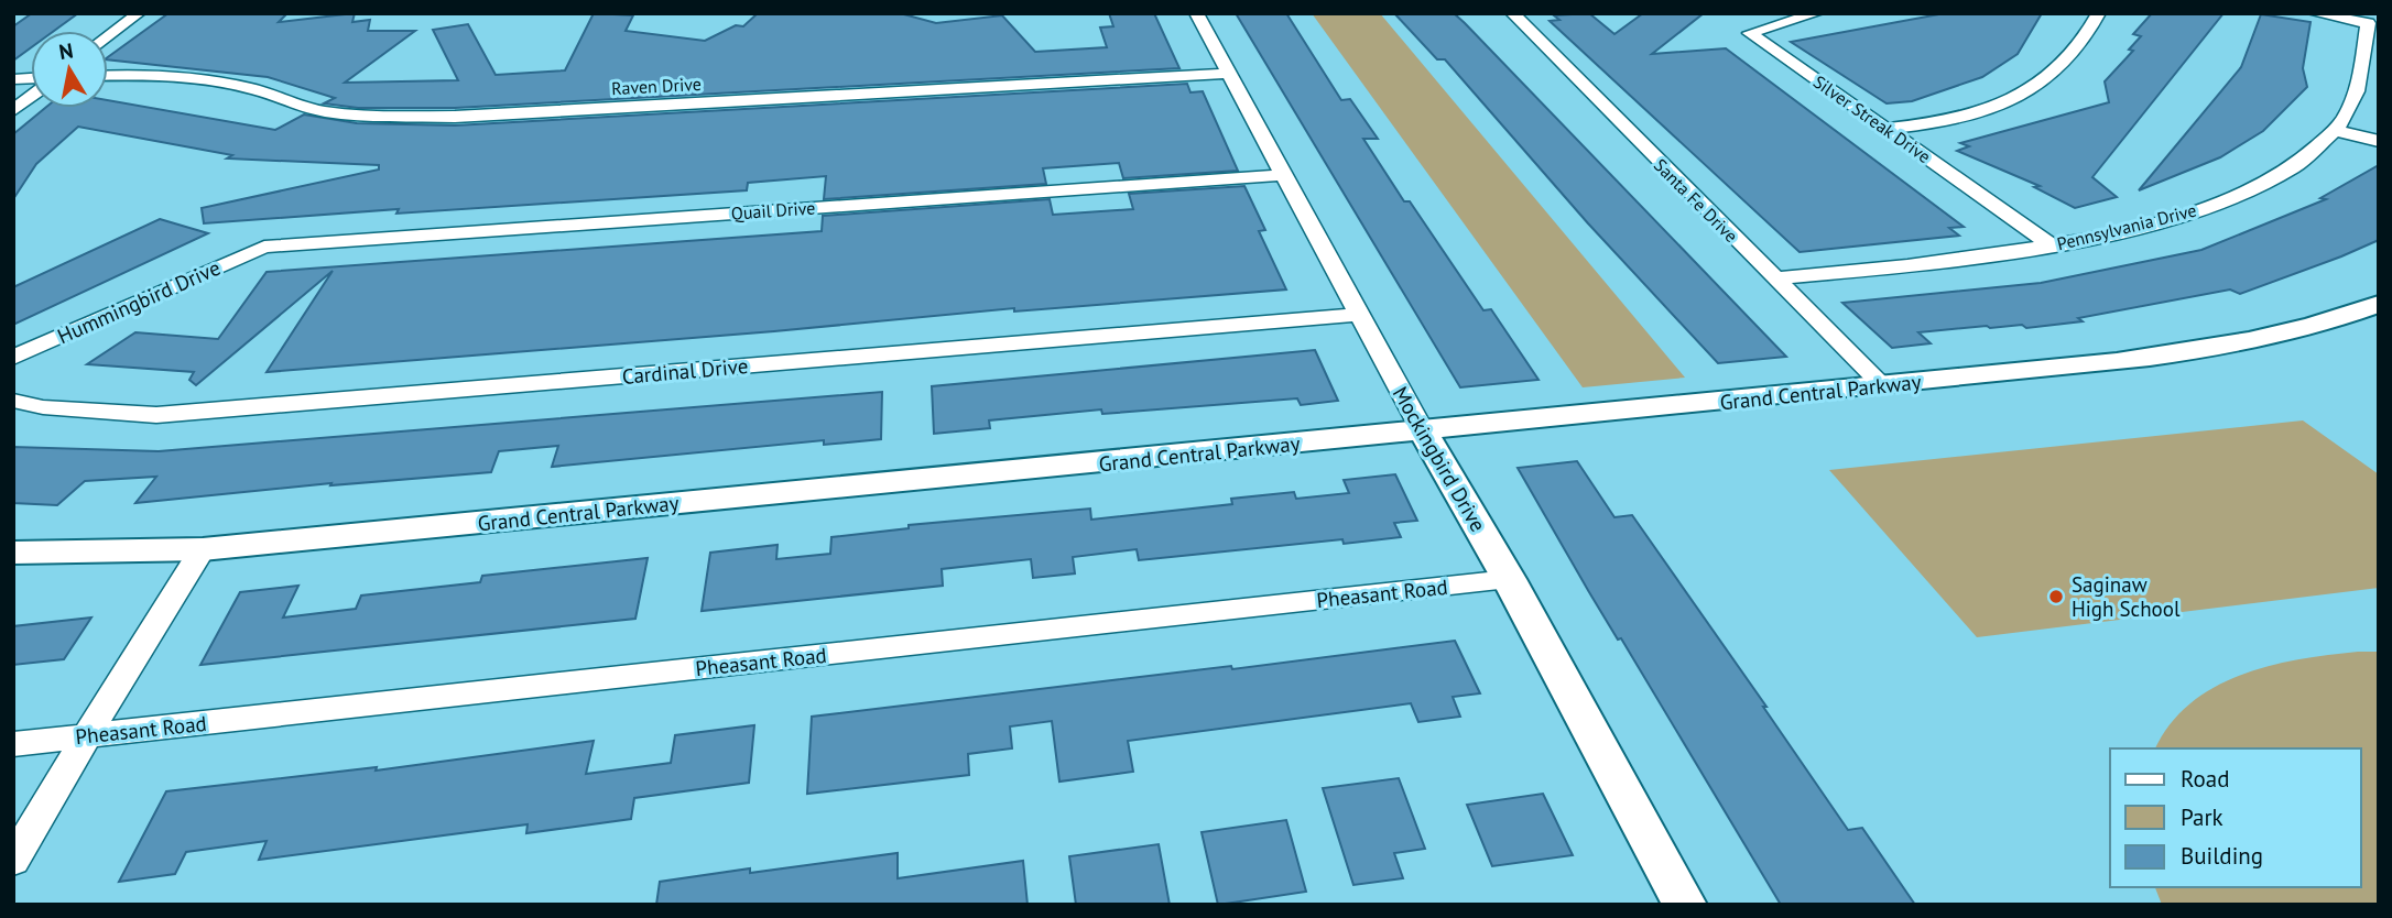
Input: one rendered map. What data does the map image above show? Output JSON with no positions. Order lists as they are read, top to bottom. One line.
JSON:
{"streets":{"street":["Raven Drive","Silver Streak Drive","Santa Fe Drive","Quail Drive","Pennsylvania Drive","Hummingbird Drive","Cardinal Drive","Grand Central Parkway","Mockingbird Drive","Pheasant Road"]},"crossings":[["Raven Drive","Mockingbird Drive"],["Silver Streak Drive","Pennsylvania Drive"],["Santa Fe Drive","Pennsylvania Drive"],["Santa Fe Drive","Grand Central Parkway"],["Quail Drive","Hummingbird Drive"],["Quail Drive","Mockingbird Drive"],["Cardinal Drive","Mockingbird Drive"],["Grand Central Parkway","Mockingbird Drive"],["Mockingbird Drive","Pheasant Road"]],"places":["Saginaw High School"],"legend":["Road","Park","Building"],"north":"top"}
